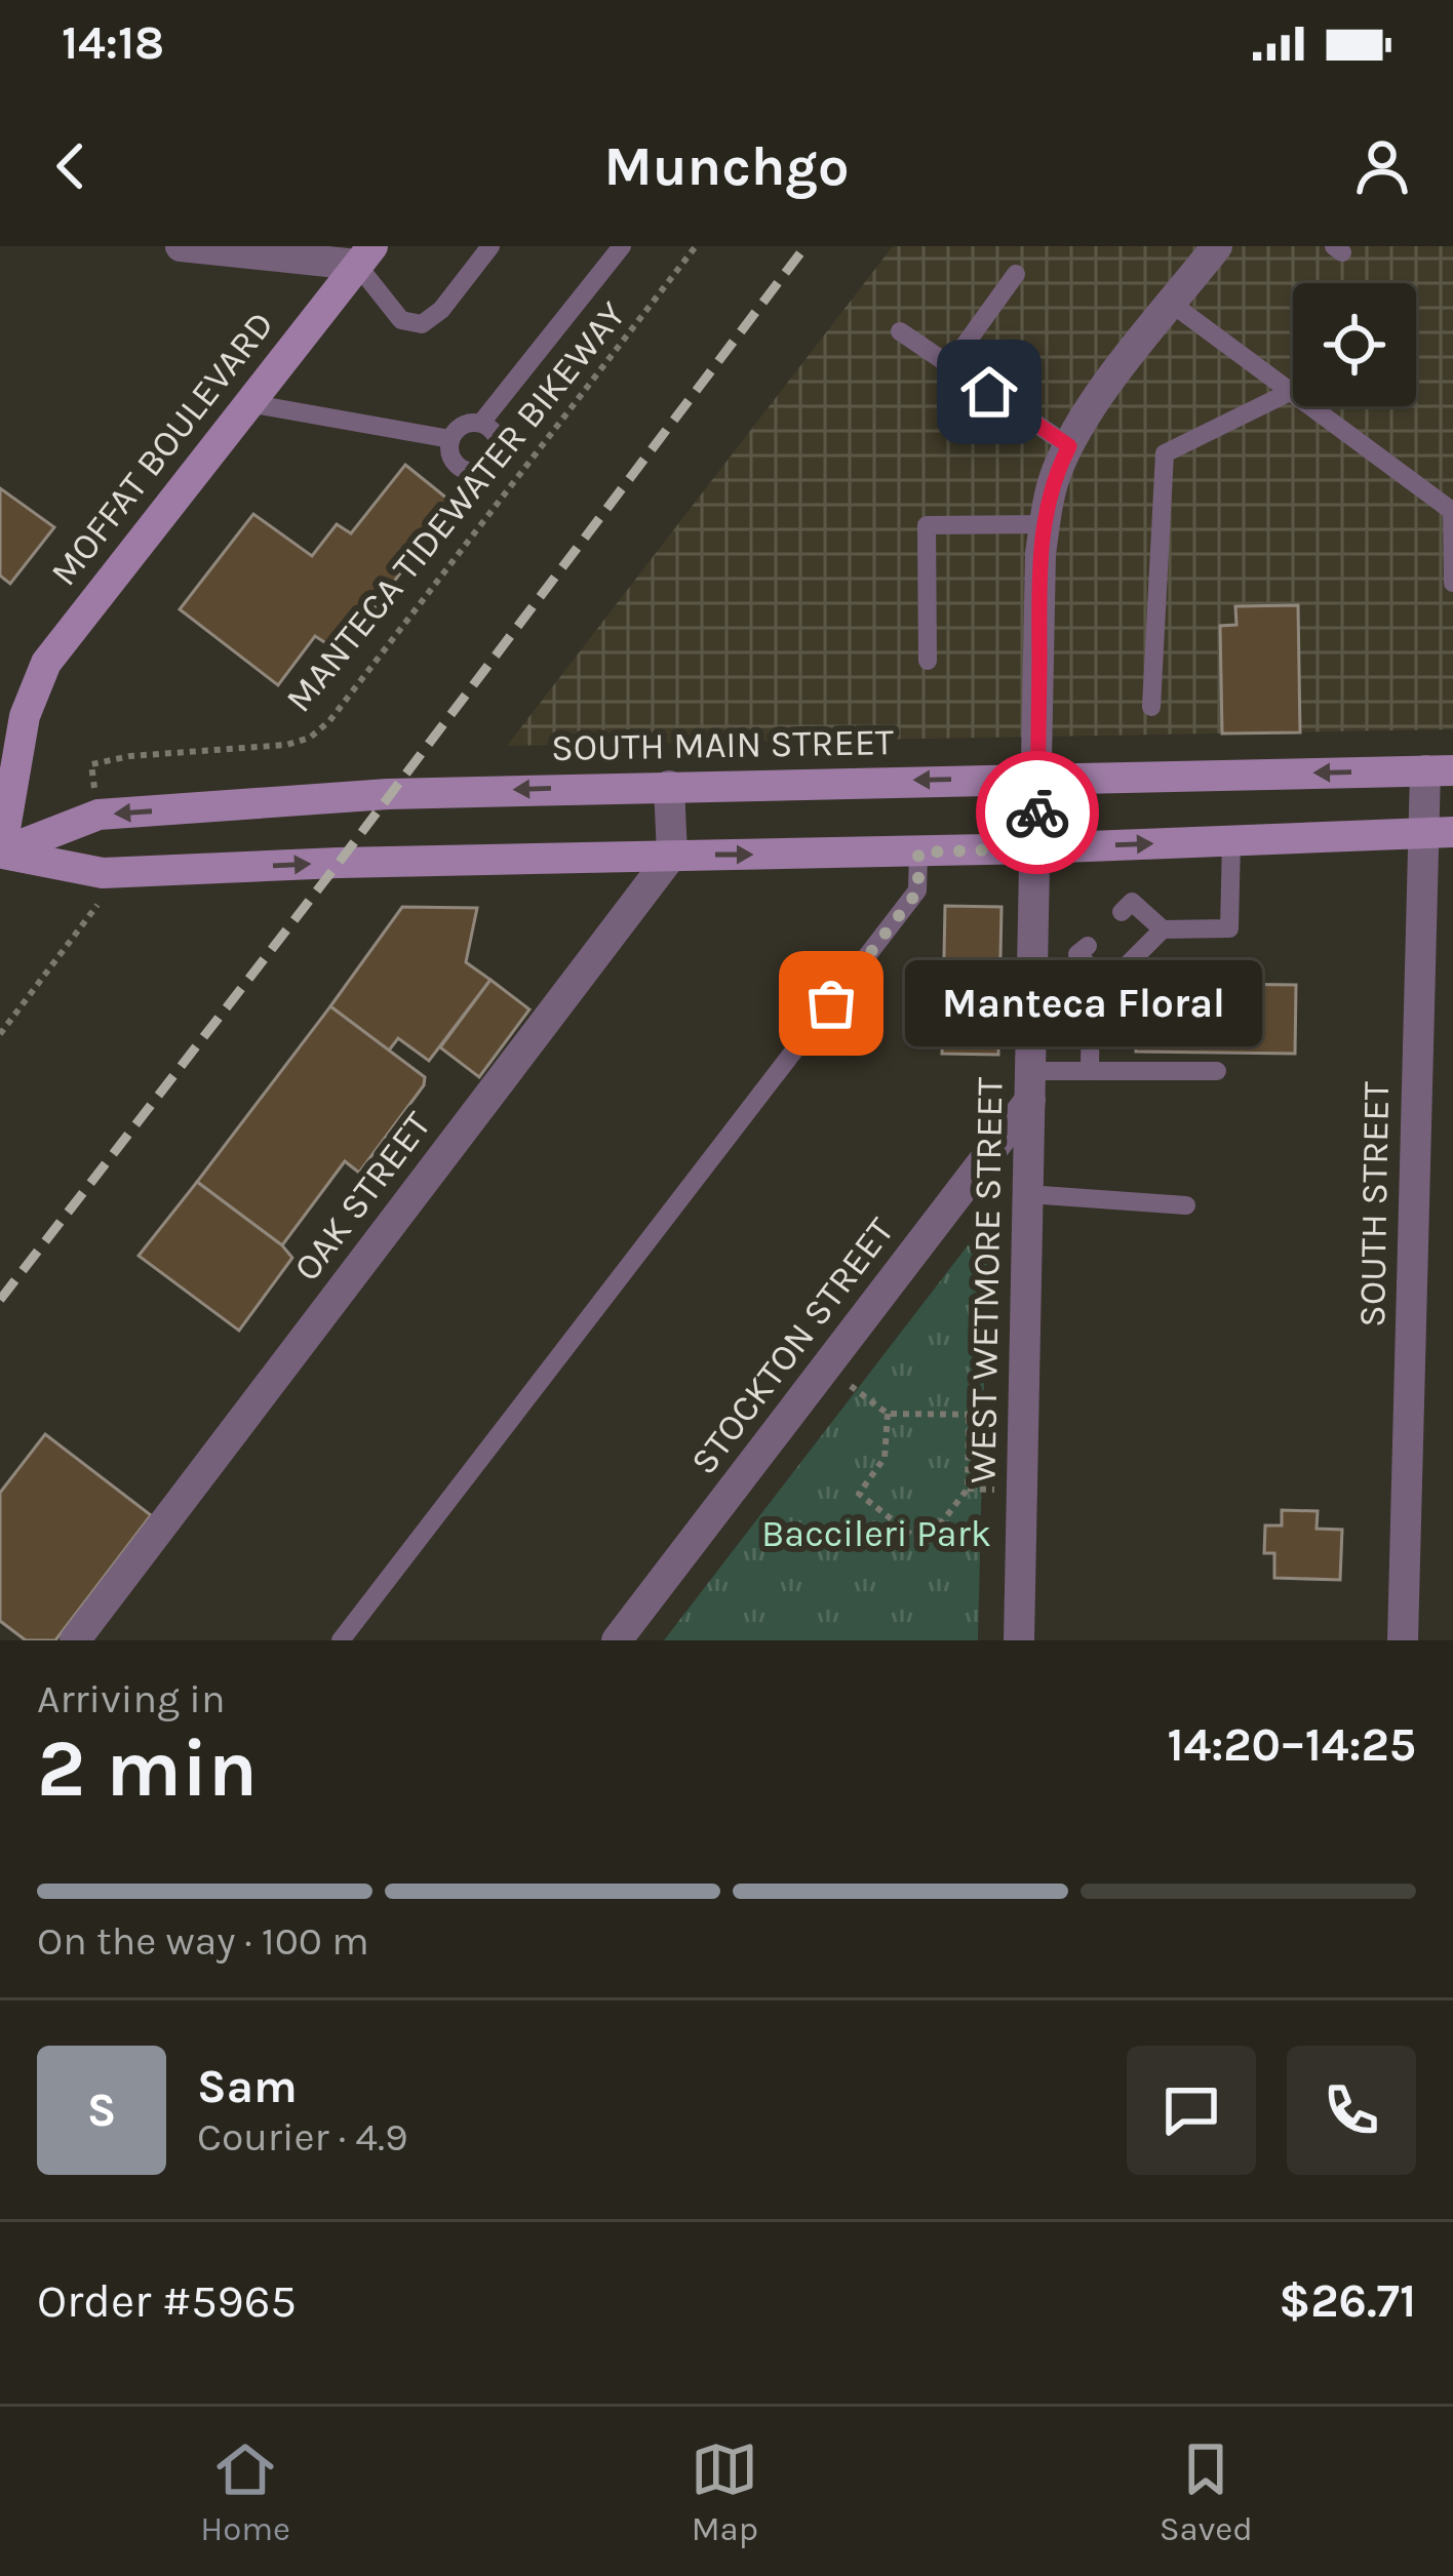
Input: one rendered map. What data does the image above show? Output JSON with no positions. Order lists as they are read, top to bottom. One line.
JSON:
{"streets":{"main road":["MOFFAT BOULEVARD","SOUTH MAIN STREET"],"street":["OAK STREET","SOUTH STREET","WEST WETMORE STREET","STOCKTON STREET"],"path":["MANTECA TIDEWATER BIKEWAY"]},"crossings":[["MOFFAT BOULEVARD","SOUTH MAIN STREET"],["MANTECA TIDEWATER BIKEWAY","SOUTH MAIN STREET"],["SOUTH MAIN STREET","SOUTH STREET"],["SOUTH MAIN STREET","WEST WETMORE STREET"],["WEST WETMORE STREET","STOCKTON STREET"]],"parks":["Baccileri Park"],"places":["Manteca Floral"],"page":{"status":"14:18","header":"Munchgo","bubble":"Manteca Floral","heading":["2 min","Arriving in","14:20–14:25"],"panel":["Sam","Courier · 4.9","Order #5965","$26.71"],"bar":"On the way · 100 m","round":"S","tabs":["Home","Map","Saved"]}}
